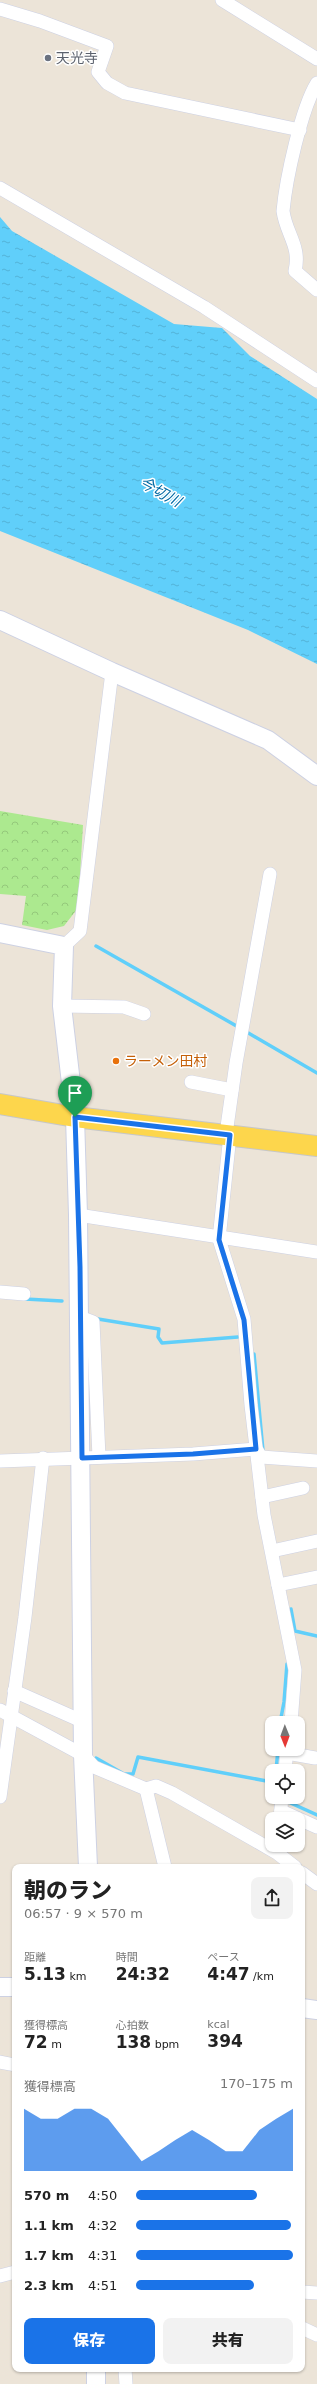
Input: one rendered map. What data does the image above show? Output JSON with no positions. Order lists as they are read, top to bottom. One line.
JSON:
{"water":["今切川"],"places":["天光寺","ラーメン田村"],"north":"bottom","page":{"heading":["朝のラン","06:57 · 9 × 570 m"],"stats":[["距離","5.13 km"],["時間","24:32"],["ペース","4:47 /km"],["獲得標高","72 m"],["心拍数","138 bpm"],["kcal","394"]],"chart":["獲得標高","170–175 m"],"list":[{"name":"570 m","note":"4:50"},{"name":"1.1 km","note":"4:32"},{"name":"1.7 km","note":"4:31"},{"name":"2.3 km","note":"4:51"}],"buttons":["保存","共有"]}}
